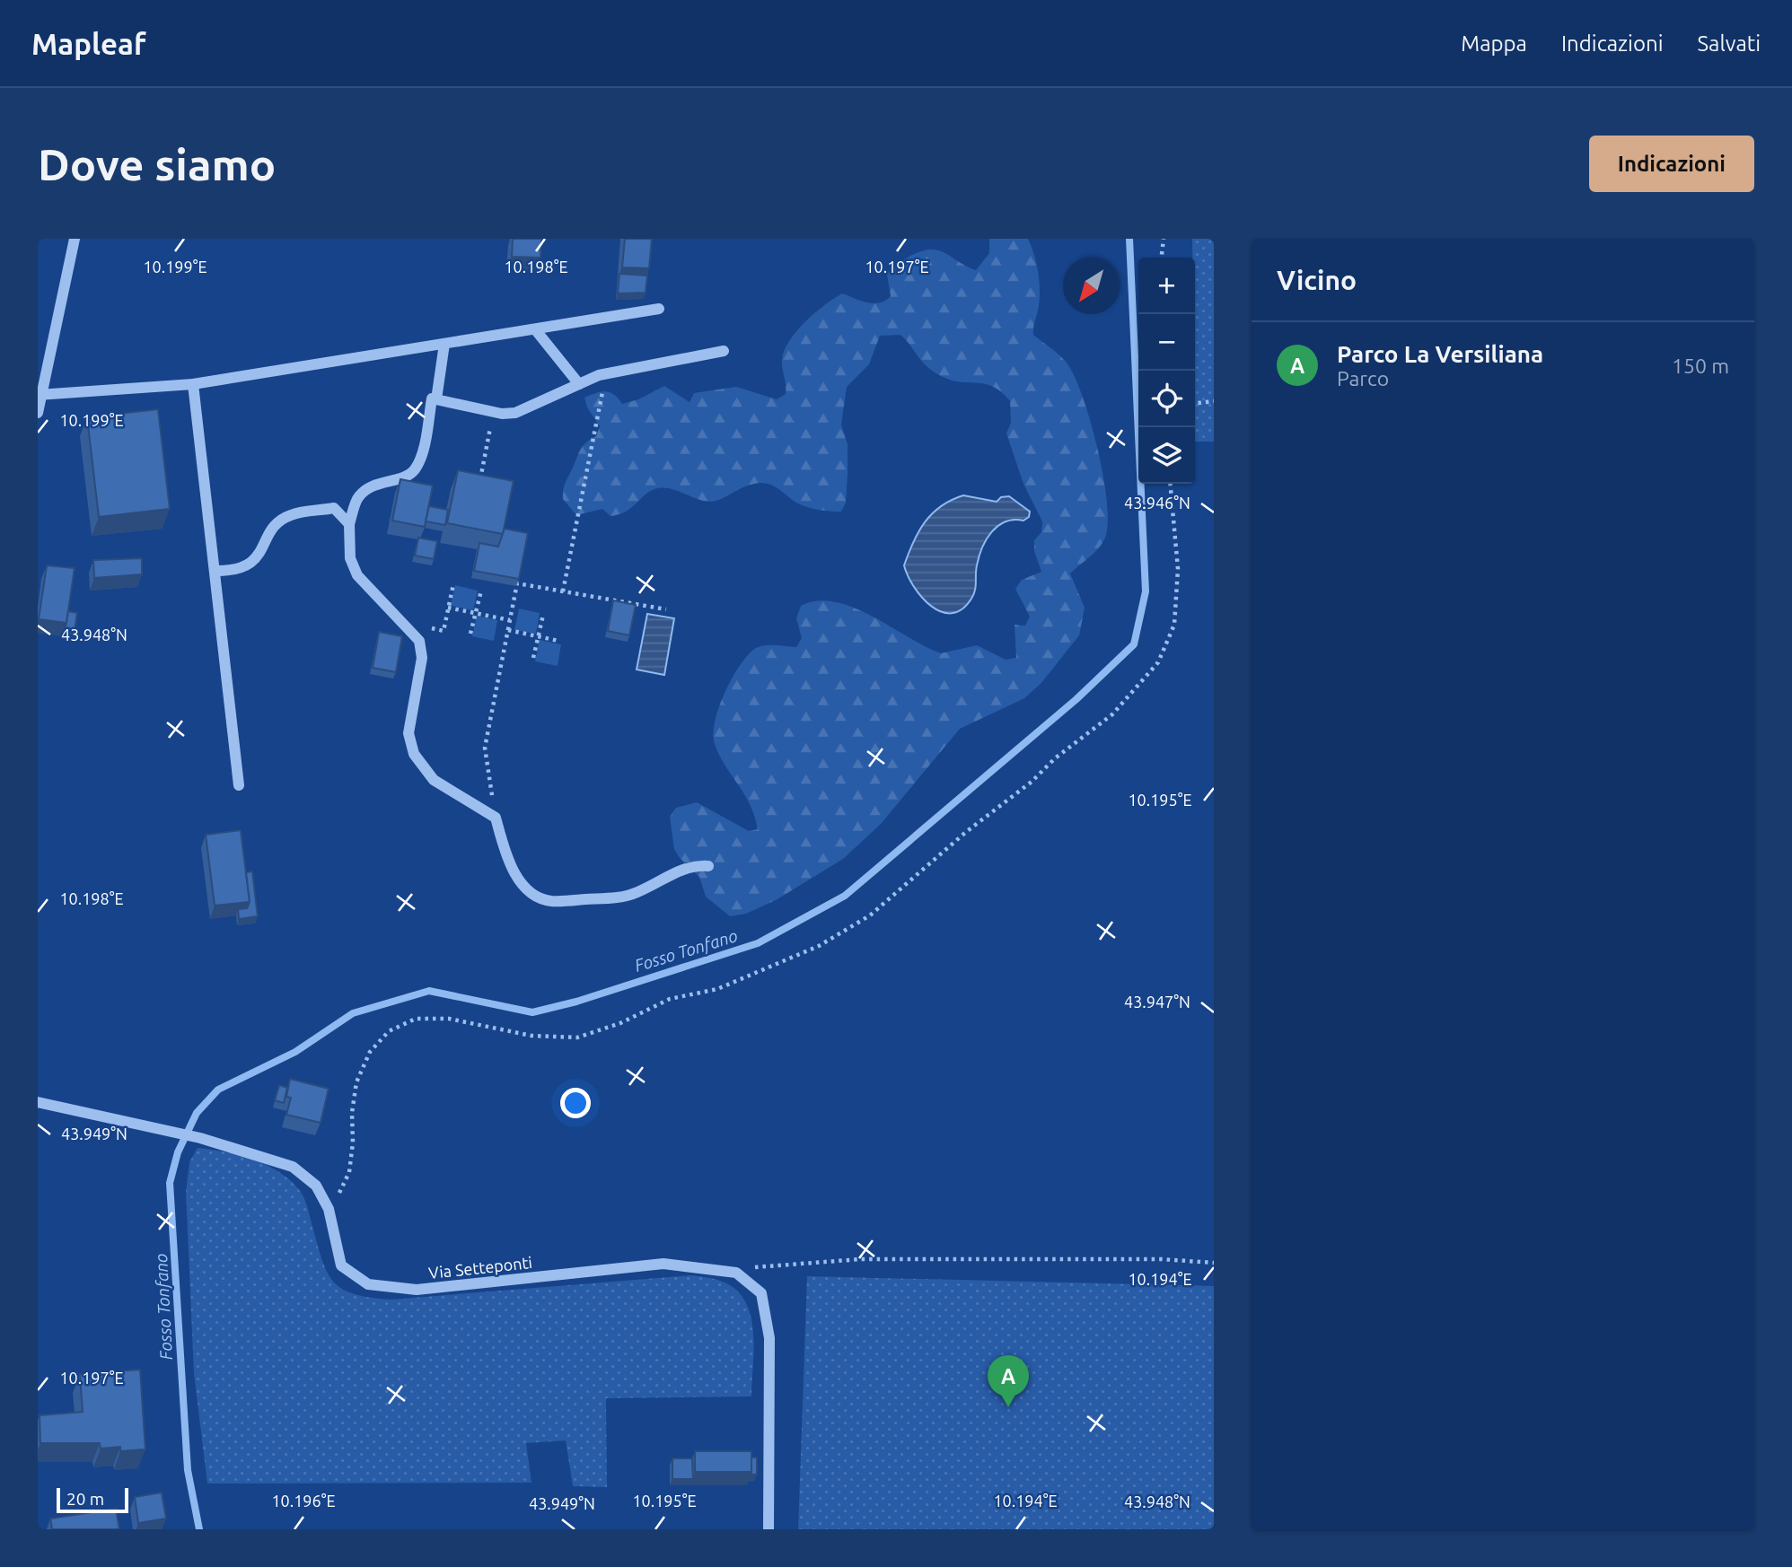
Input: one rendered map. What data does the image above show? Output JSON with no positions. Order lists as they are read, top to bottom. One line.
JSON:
{"streets":{"street":["Via Setteponti"]},"water":["Fosso Tonfano"],"scale_bar":"20 m","north":"bottom left","page":{"header":"Mapleaf","nav":["Mappa","Indicazioni","Salvati"],"buttons":"Indicazioni","title":"Dove siamo","heading":"Vicino","map_buttons":["+","−"],"list":[{"mark":"A","name":"Parco La Versiliana","note":"Parco","value":"150 m"}],"pins":"A","scale":"20 m"},"coordinates":["10.199°E","10.198°E","10.197°E","43.946°N","43.948°N","10.195°E","43.947°N","43.949°N","10.194°E","10.196°E"]}
